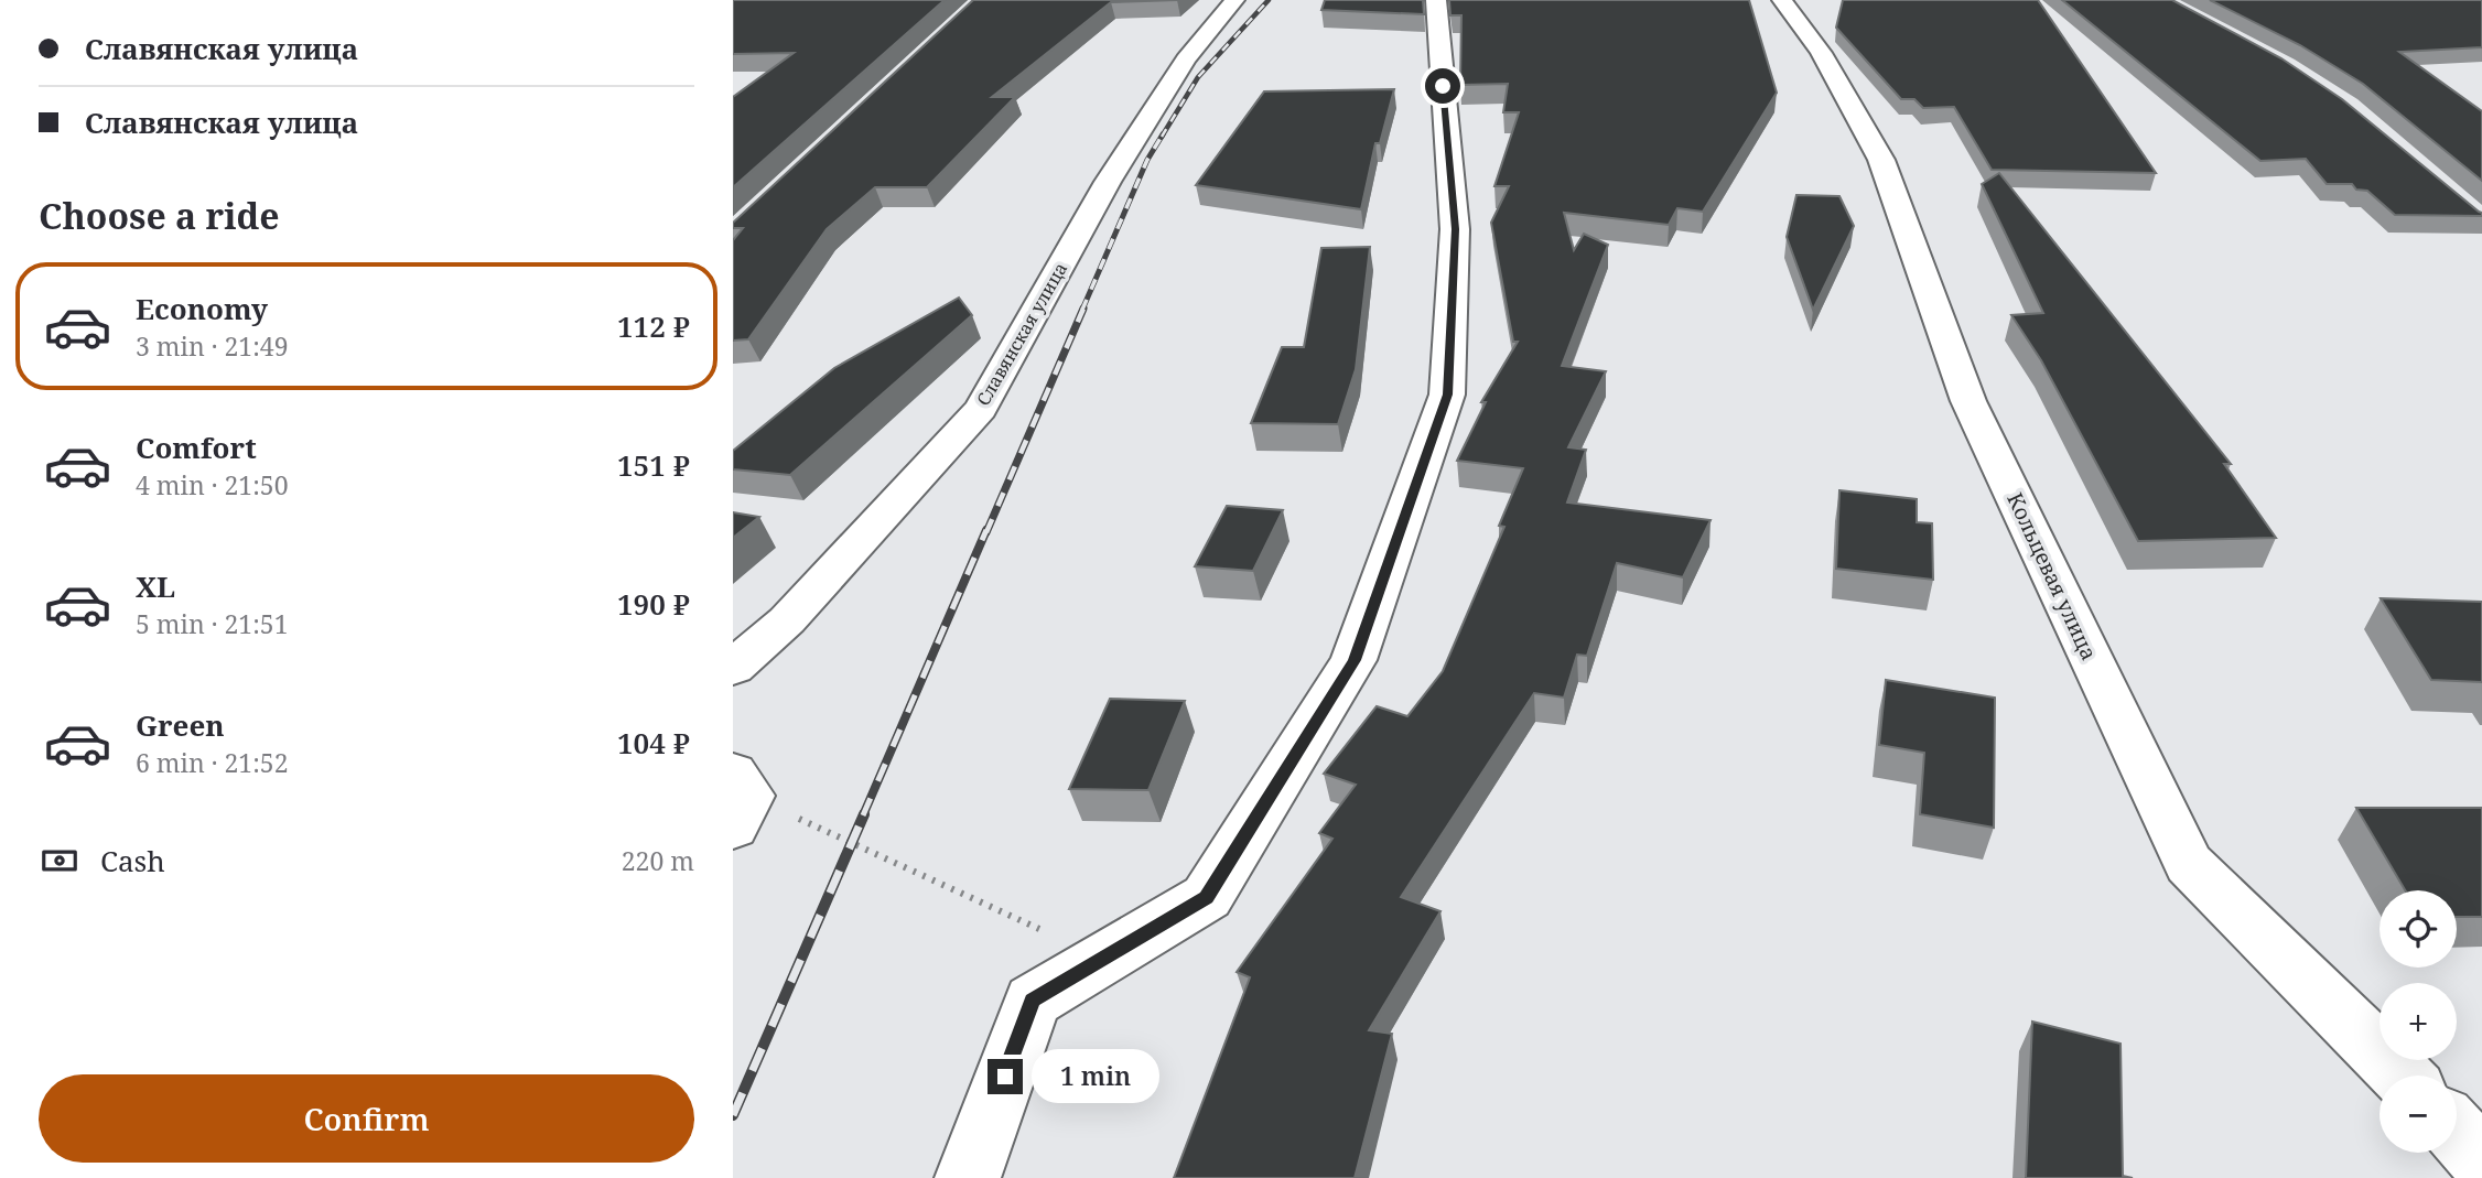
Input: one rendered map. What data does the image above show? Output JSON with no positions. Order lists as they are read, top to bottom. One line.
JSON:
{"streets":{"street":["Славянская улица","Кольцевая улица"]},"page":{"banner":["Славянская улица","Славянская улица"],"heading":"Choose a ride","list":[{"name":"Economy","note":"3 min · 21:49","value":"112 ₽"},{"name":"Comfort","note":"4 min · 21:50","value":"151 ₽"},{"name":"XL","note":"5 min · 21:51","value":"190 ₽"},{"name":"Green","note":"6 min · 21:52","value":"104 ₽"}],"pay":["Cash","220 m"],"map_buttons":["+","−"],"bubble":"1 min","buttons":"Confirm"}}
